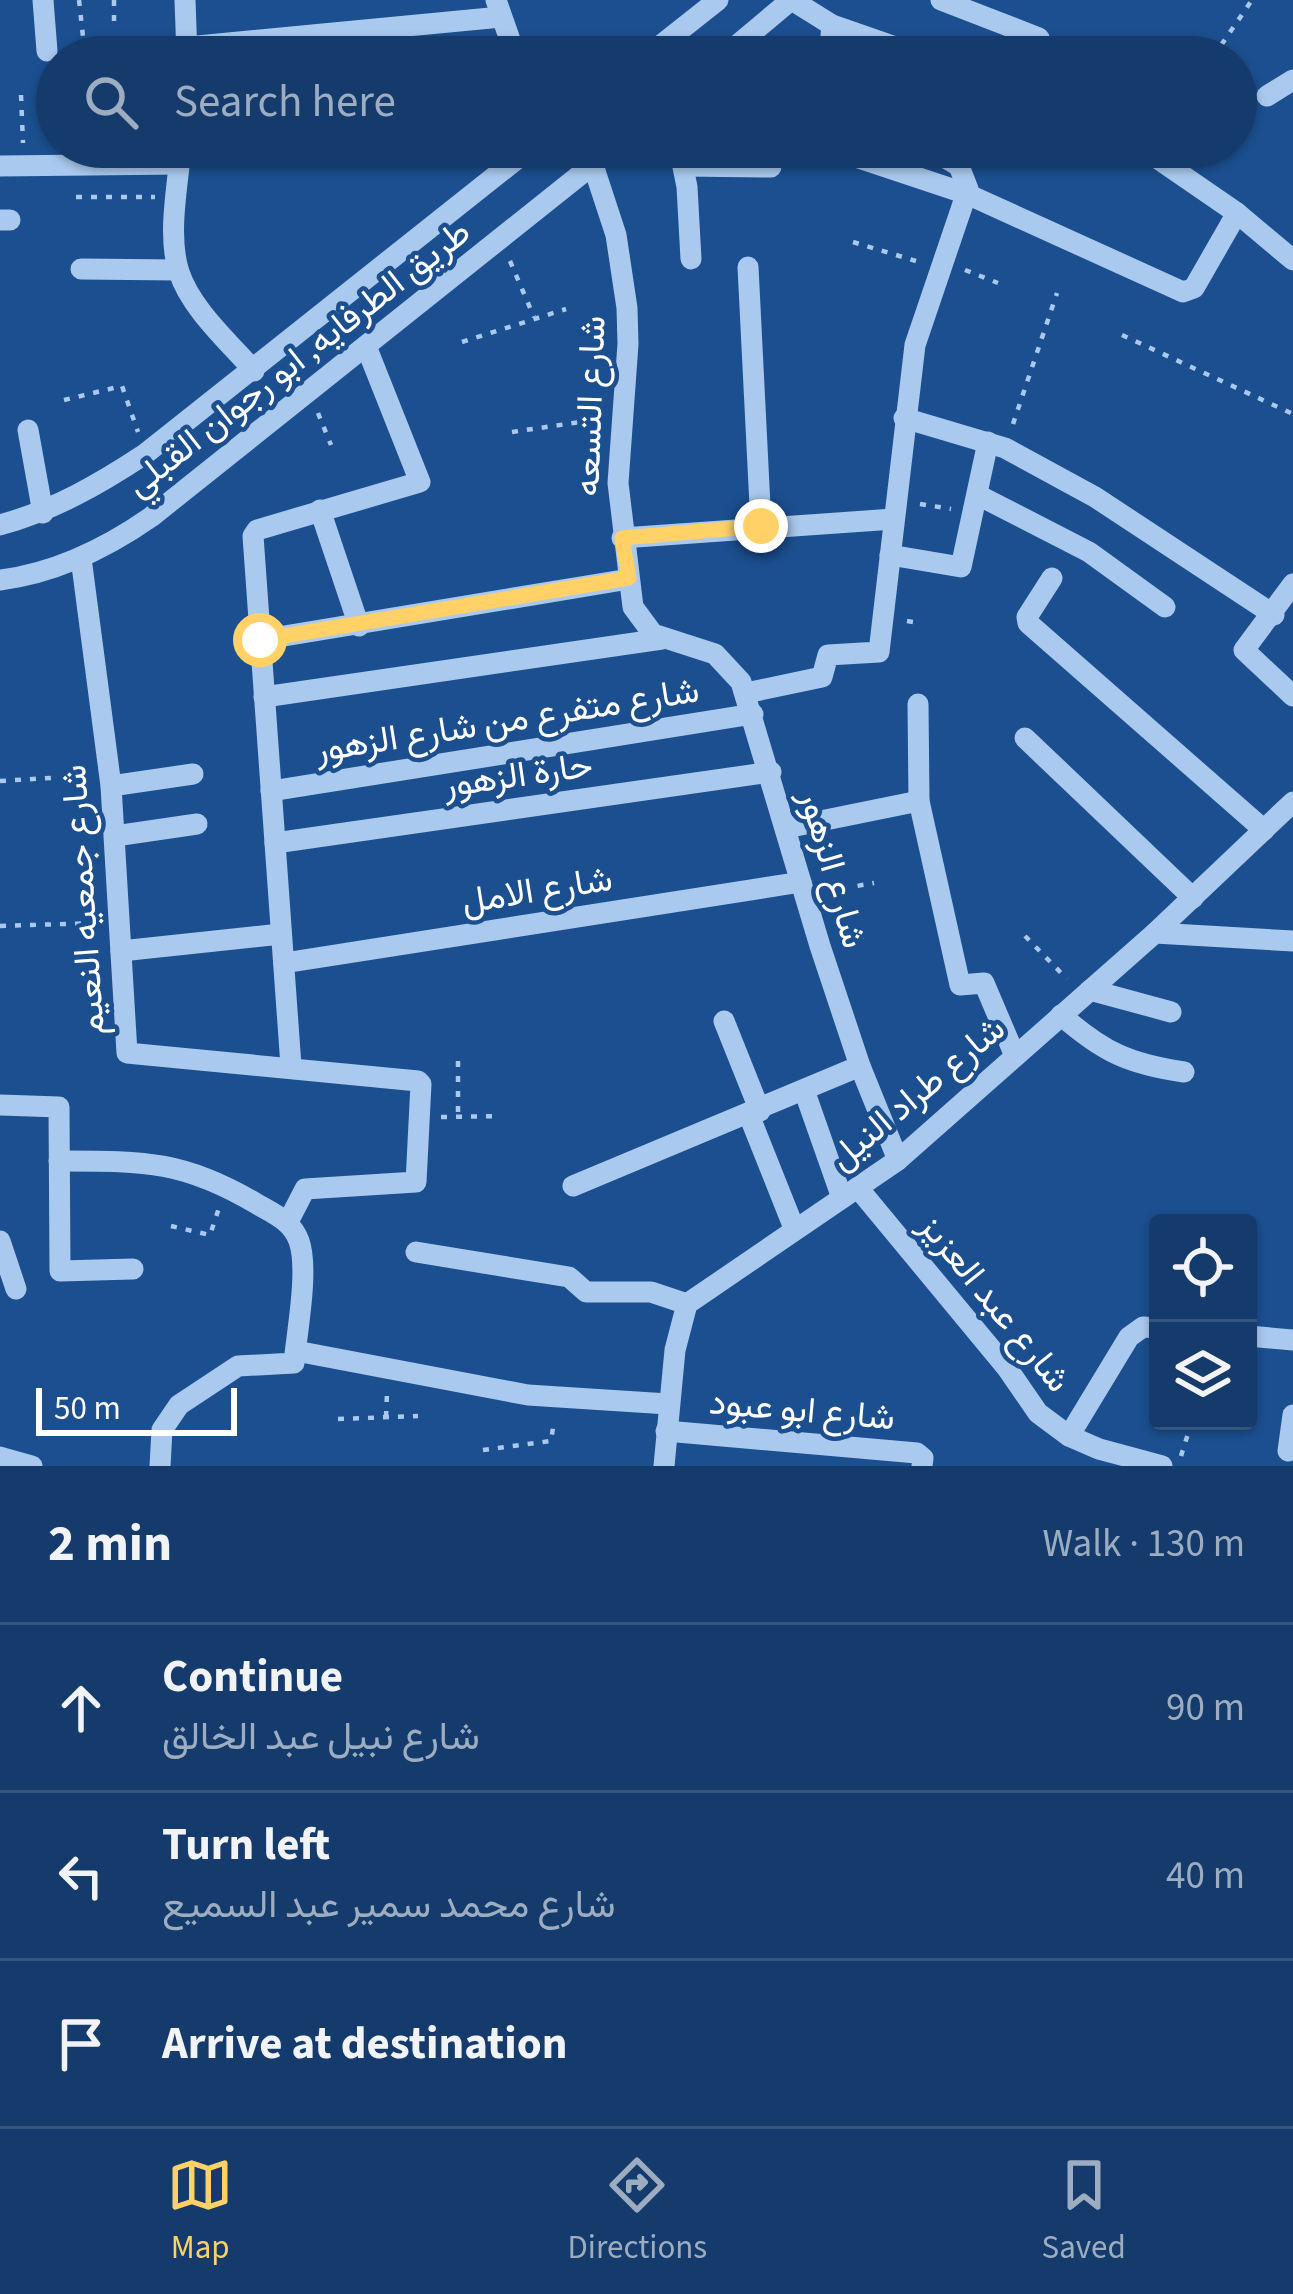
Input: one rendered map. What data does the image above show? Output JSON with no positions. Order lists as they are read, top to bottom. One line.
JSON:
{"streets":{"street":["طريق الطرفايه, ابو رجوان القبلي","شارع التسعه","شارع متفرع من شارع الزهور","حارة الزهور","شارع الزهور","شارع الامل","شارع جمعيه النعيم","شارع طراد النيل","شارع عبد العزيز","شارع ابو عبود"]},"crossings":[["طريق الطرفايه, ابو رجوان القبلي","شارع جمعيه النعيم"],["شارع التسعه","شارع الزهور"],["شارع متفرع من شارع الزهور","شارع الزهور"],["حارة الزهور","شارع الزهور"],["شارع الزهور","شارع الامل"],["شارع الزهور","شارع طراد النيل"],["شارع طراد النيل","شارع عبد العزيز"]],"scale_bar":"50 m","page":{"search":"Search here","scale":"50 m","heading":["2 min","Walk · 130 m"],"list":[["Continue","شارع نبيل عبد الخالق","90 m"],["Turn left","شارع محمد سمير عبد السميع","40 m"],"Arrive at destination"],"nav":["Map","Directions","Saved"]}}
